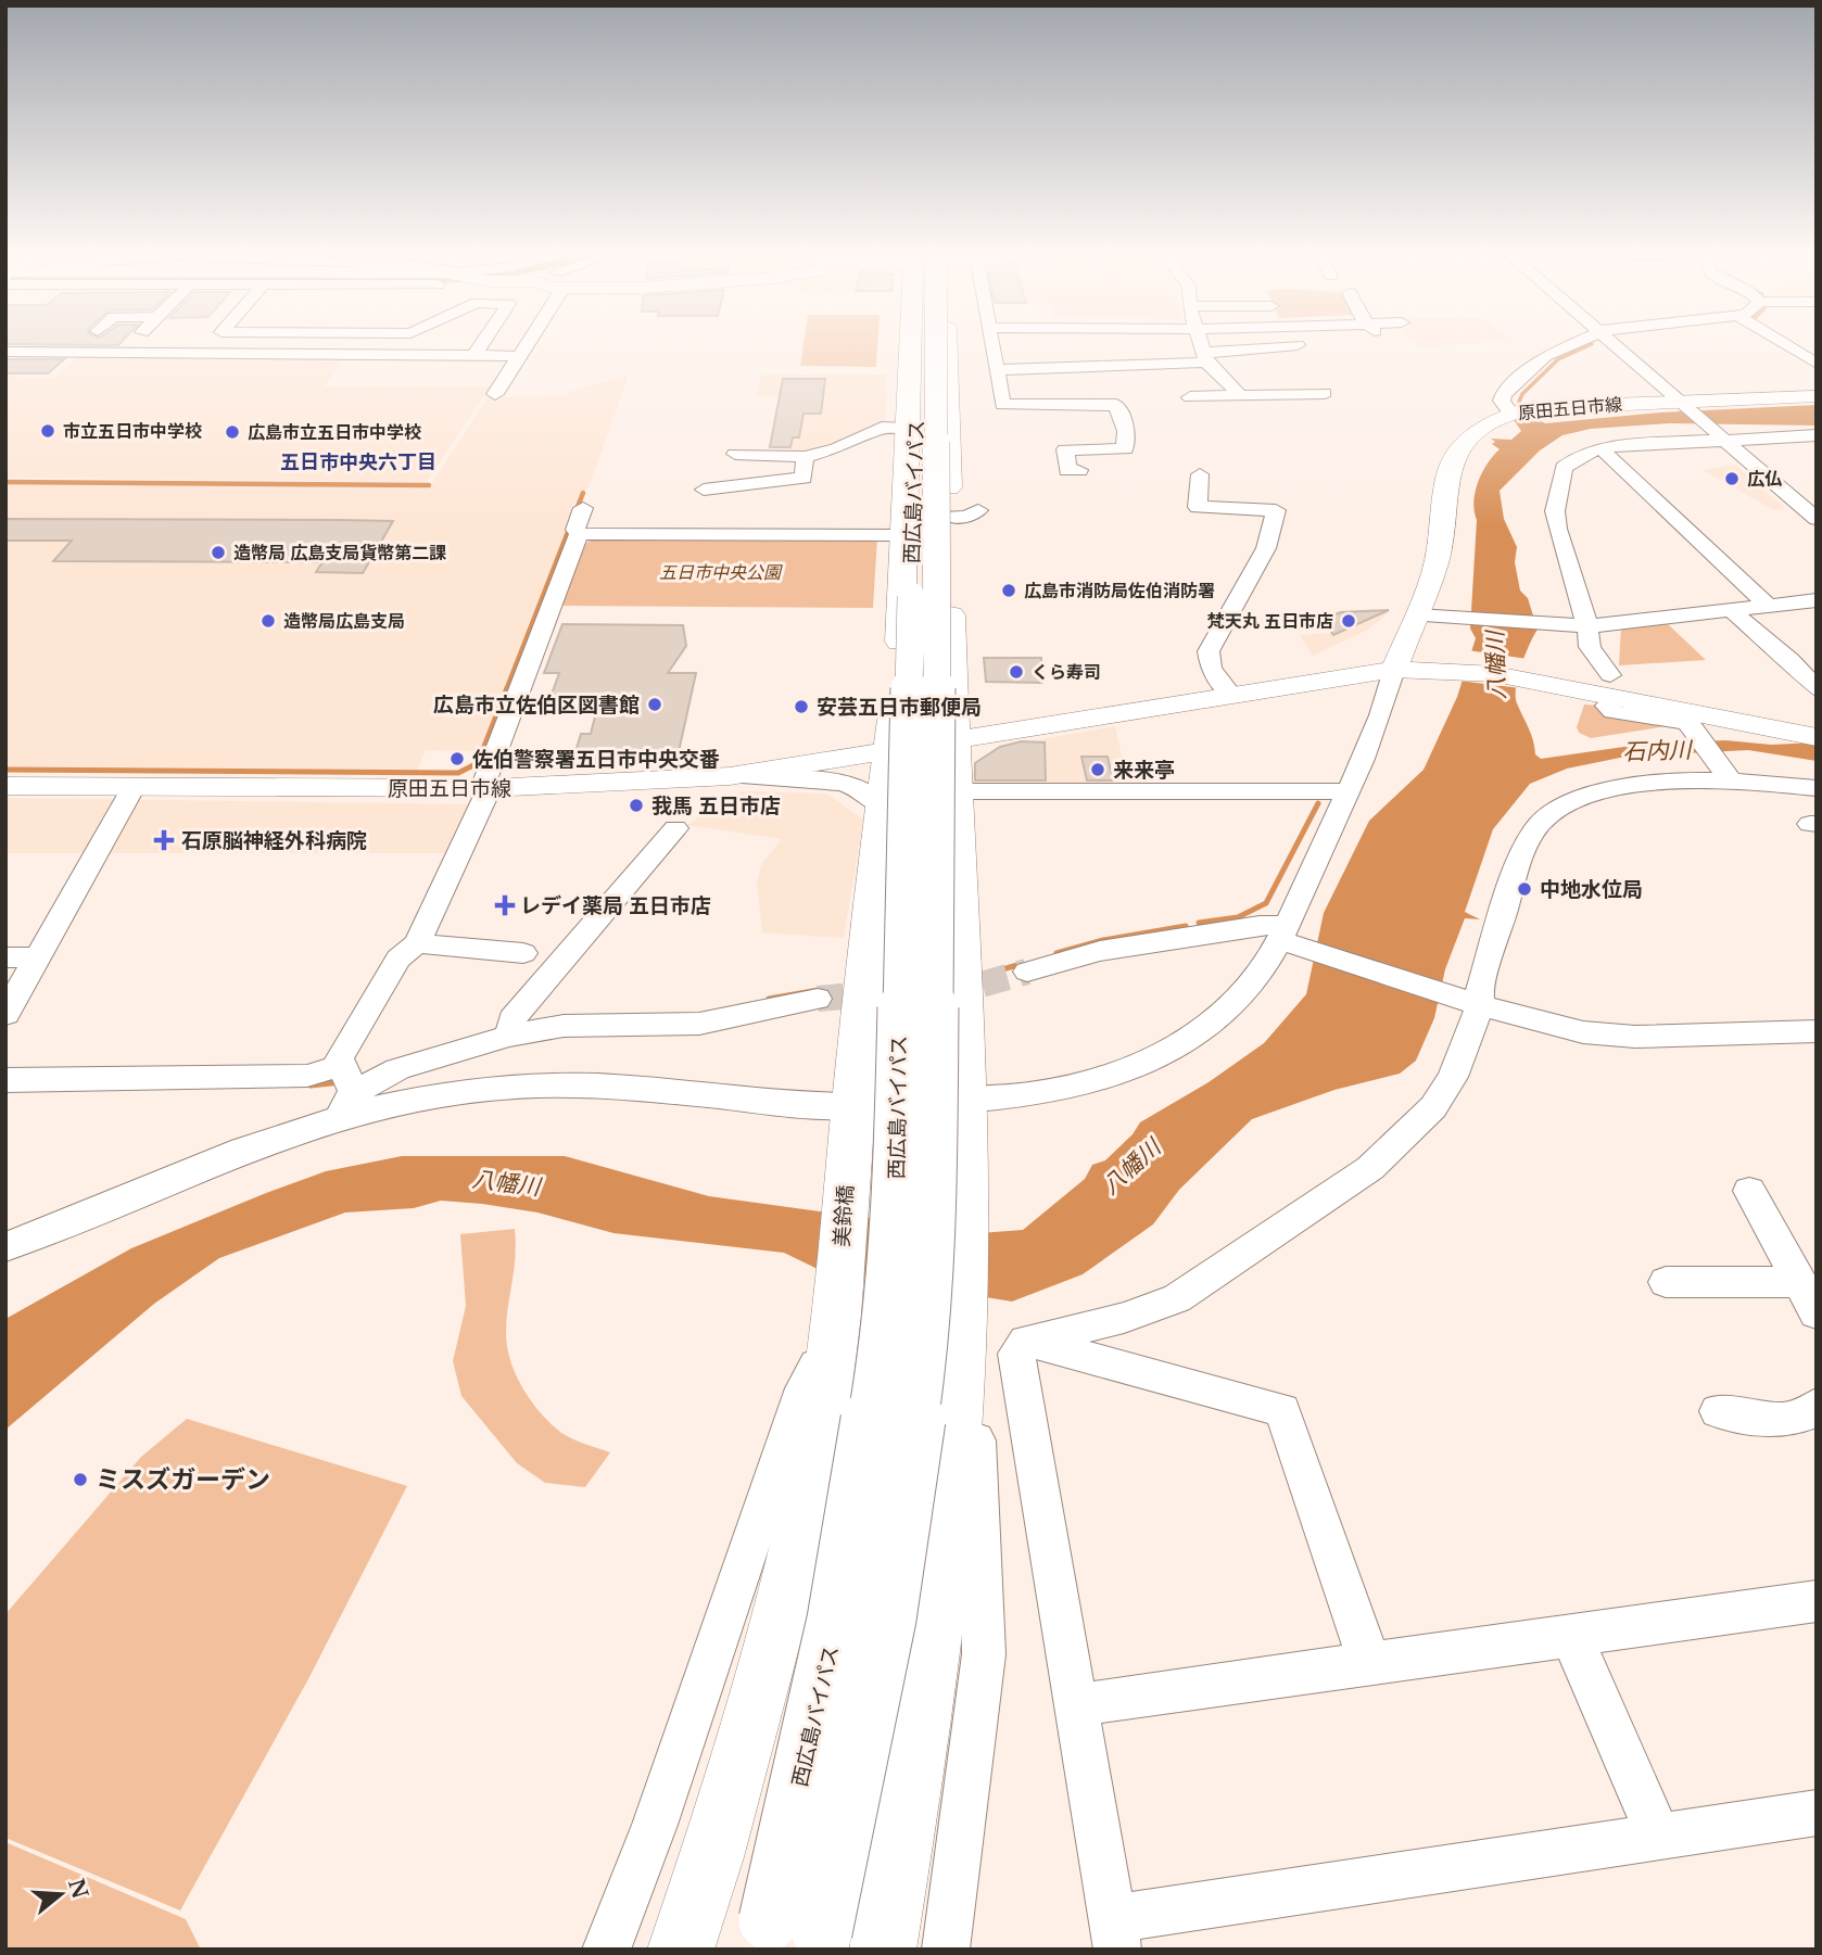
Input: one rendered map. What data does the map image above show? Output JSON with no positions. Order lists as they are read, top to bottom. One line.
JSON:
{"streets":{"highway":["西広島バイパス","美鈴橋"],"main road":["原田五日市線"]},"crossings":[["原田五日市線","西広島バイパス"],["西広島バイパス","美鈴橋"]],"districts":["五日市中央六丁目"],"water":["八幡川","石内川"],"parks":["五日市中央公園"],"places":{"other":["市立五日市中学校","広島市立五日市中学校","広仏","造幣局 広島支局貨幣第二課","広島市消防局佐伯消防署","造幣局広島支局","梵天丸 五日市店","くら寿司","広島市立佐伯区図書館","安芸五日市郵便局","佐伯警察署五日市中央交番","来来亭","我馬 五日市店","中地水位局","ミスズガーデン"],"health":["石原脳神経外科病院","レデイ薬局 五日市店"]},"north":"right"}
